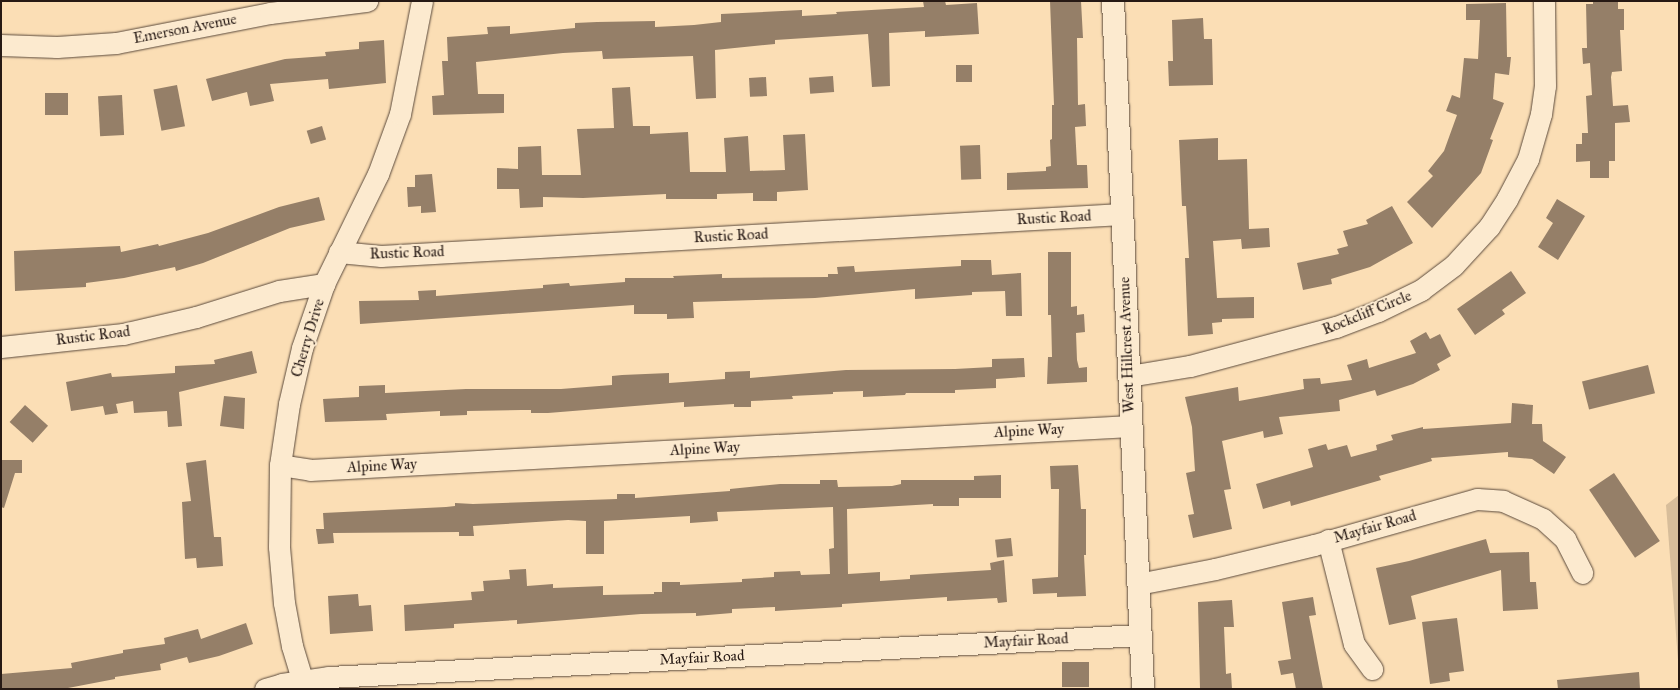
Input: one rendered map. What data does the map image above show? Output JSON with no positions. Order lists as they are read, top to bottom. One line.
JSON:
{"streets":{"street":["Emerson Avenue","Rustic Road","Rockcliff Circle","Cherry Drive","West Hillcrest Avenue","Alpine Way","Mayfair Road"]},"crossings":[["Rustic Road","Cherry Drive"],["Rustic Road","West Hillcrest Avenue"],["Rockcliff Circle","West Hillcrest Avenue"],["Cherry Drive","Alpine Way"],["Cherry Drive","Mayfair Road"],["West Hillcrest Avenue","Alpine Way"],["West Hillcrest Avenue","Mayfair Road"]]}
